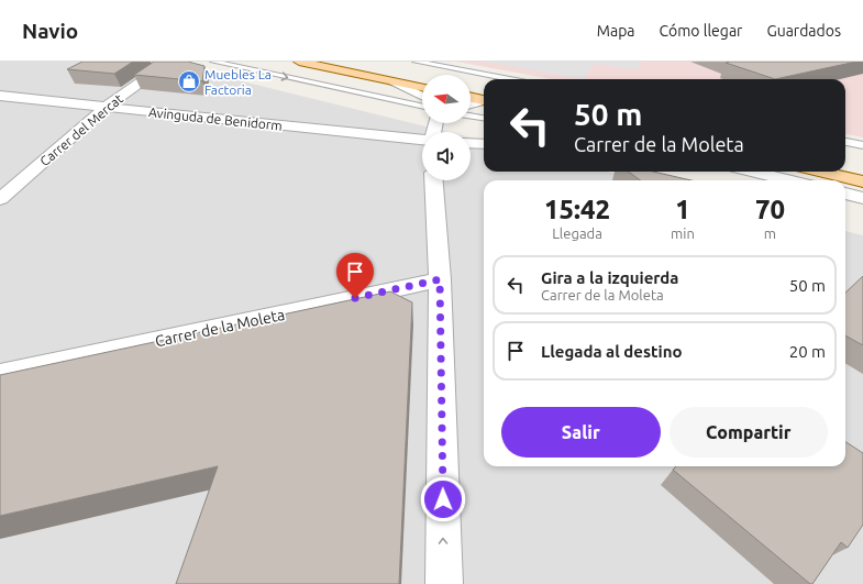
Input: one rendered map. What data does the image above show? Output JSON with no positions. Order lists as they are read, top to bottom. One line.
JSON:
{"streets":{"street":["Avinguda de Benidorm","Carrer del Mercat","Carrer de la Moleta"]},"crossings":[["Avinguda de Benidorm","Carrer del Mercat"]],"places":{"shop":["Muebles La Factoria"]},"north":"left","page":{"header":"Navio","nav":["Mapa","Cómo llegar","Guardados"],"turn":["50 m","Carrer de la Moleta"],"eta":["15:42","Llegada","1","min","70","m"],"list":[{"name":"Gira a la izquierda","note":"Carrer de la Moleta","value":"50 m"},{"name":"Llegada al destino","value":"20 m"}],"buttons":["Salir","Compartir"]}}
